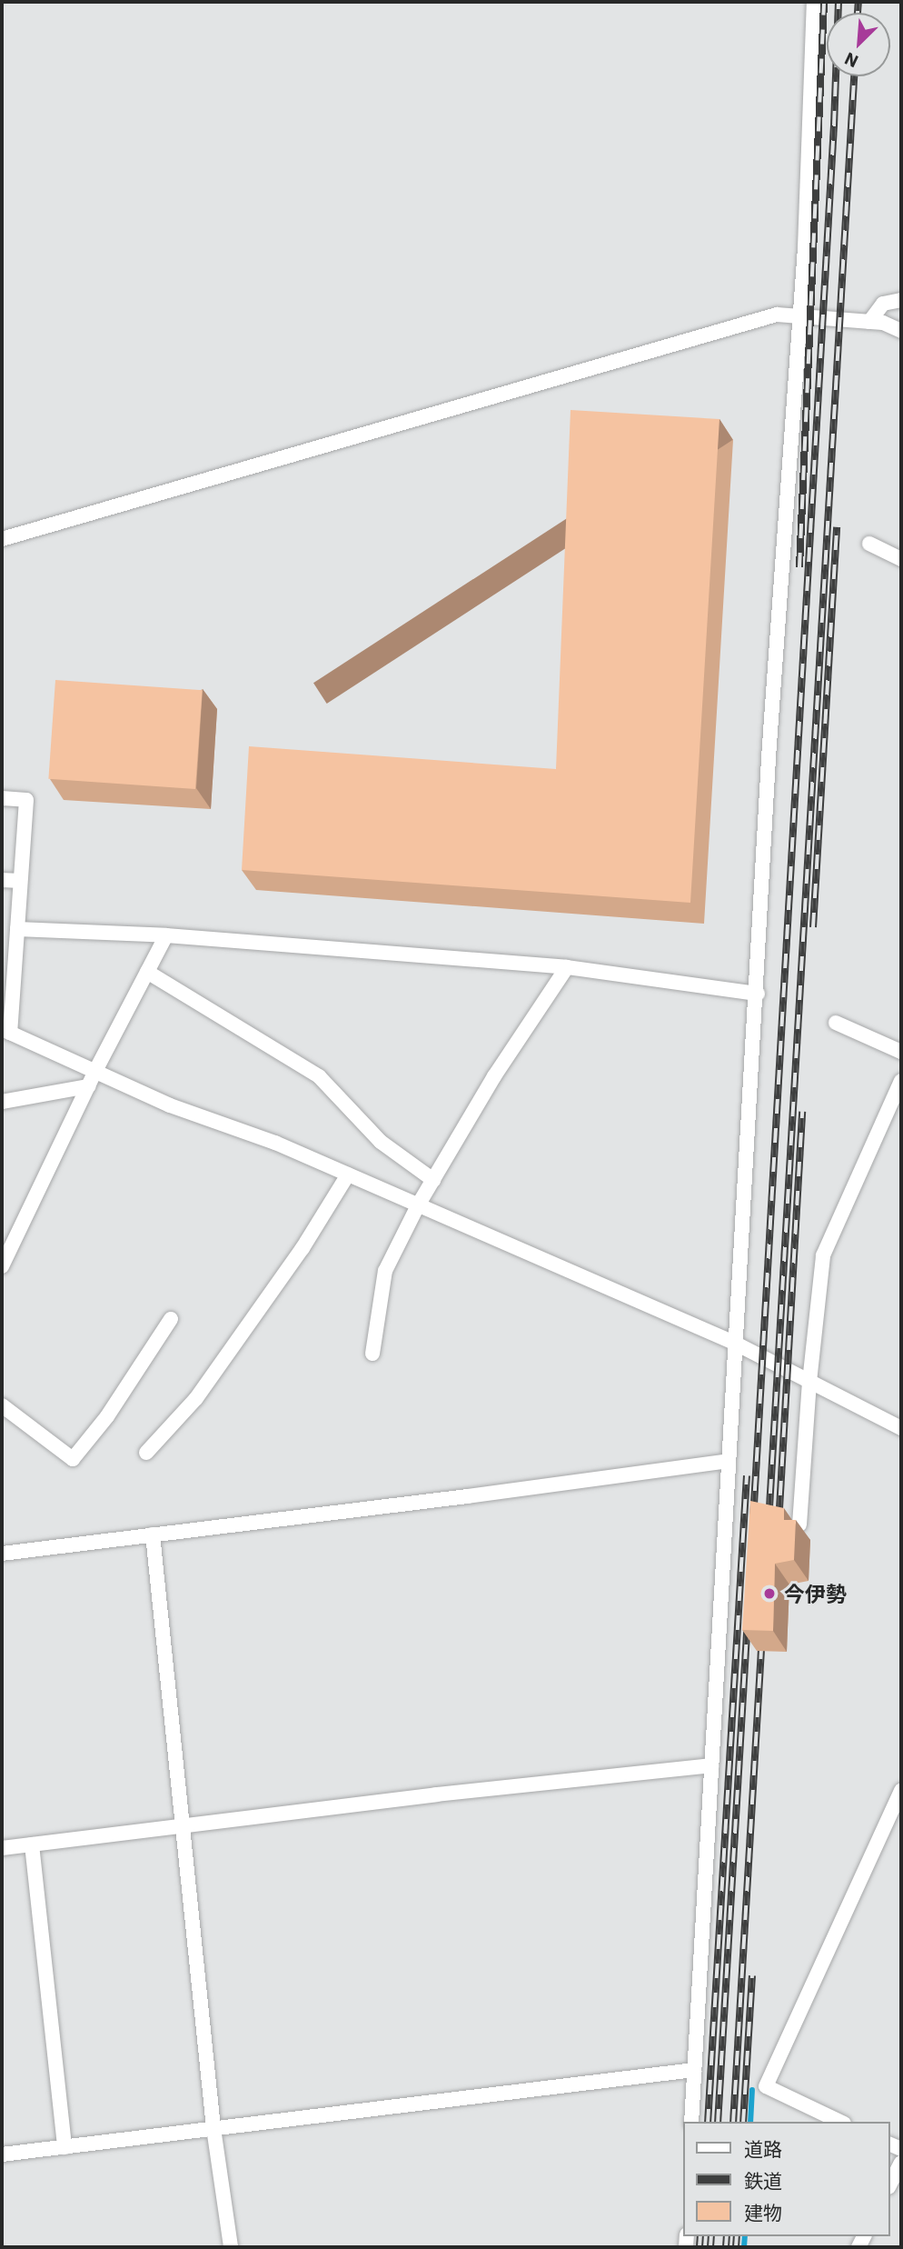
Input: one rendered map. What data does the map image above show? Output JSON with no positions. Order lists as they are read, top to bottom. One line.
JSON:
{"places":["今伊勢"],"legend":["道路","鉄道","建物"],"north":"bottom left"}
